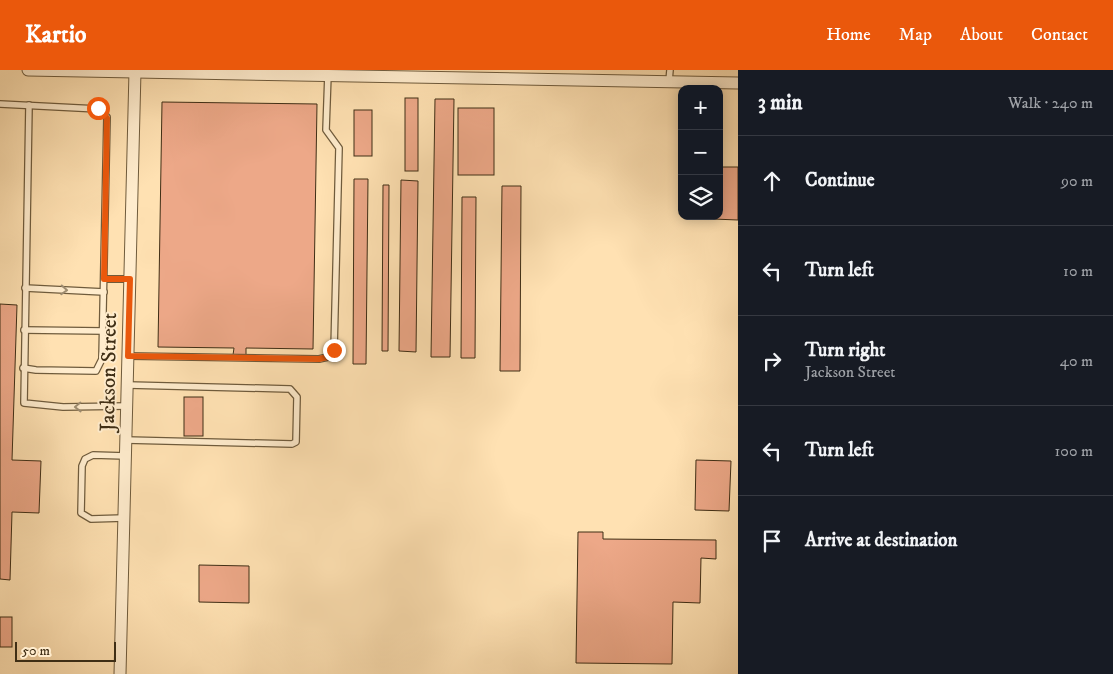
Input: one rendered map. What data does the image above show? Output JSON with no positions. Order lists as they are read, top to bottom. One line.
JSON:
{"streets":{"street":["Jackson Street"]},"scale_bar":"50 m","page":{"header":"Kartio","nav":["Home","Map","About","Contact"],"heading":["3 min","Walk · 240 m"],"map_buttons":["+","−"],"list":[["Continue","90 m"],["Turn left","10 m"],["Turn right","Jackson Street","40 m"],["Turn left","100 m"],"Arrive at destination"],"scale":"50 m"}}
